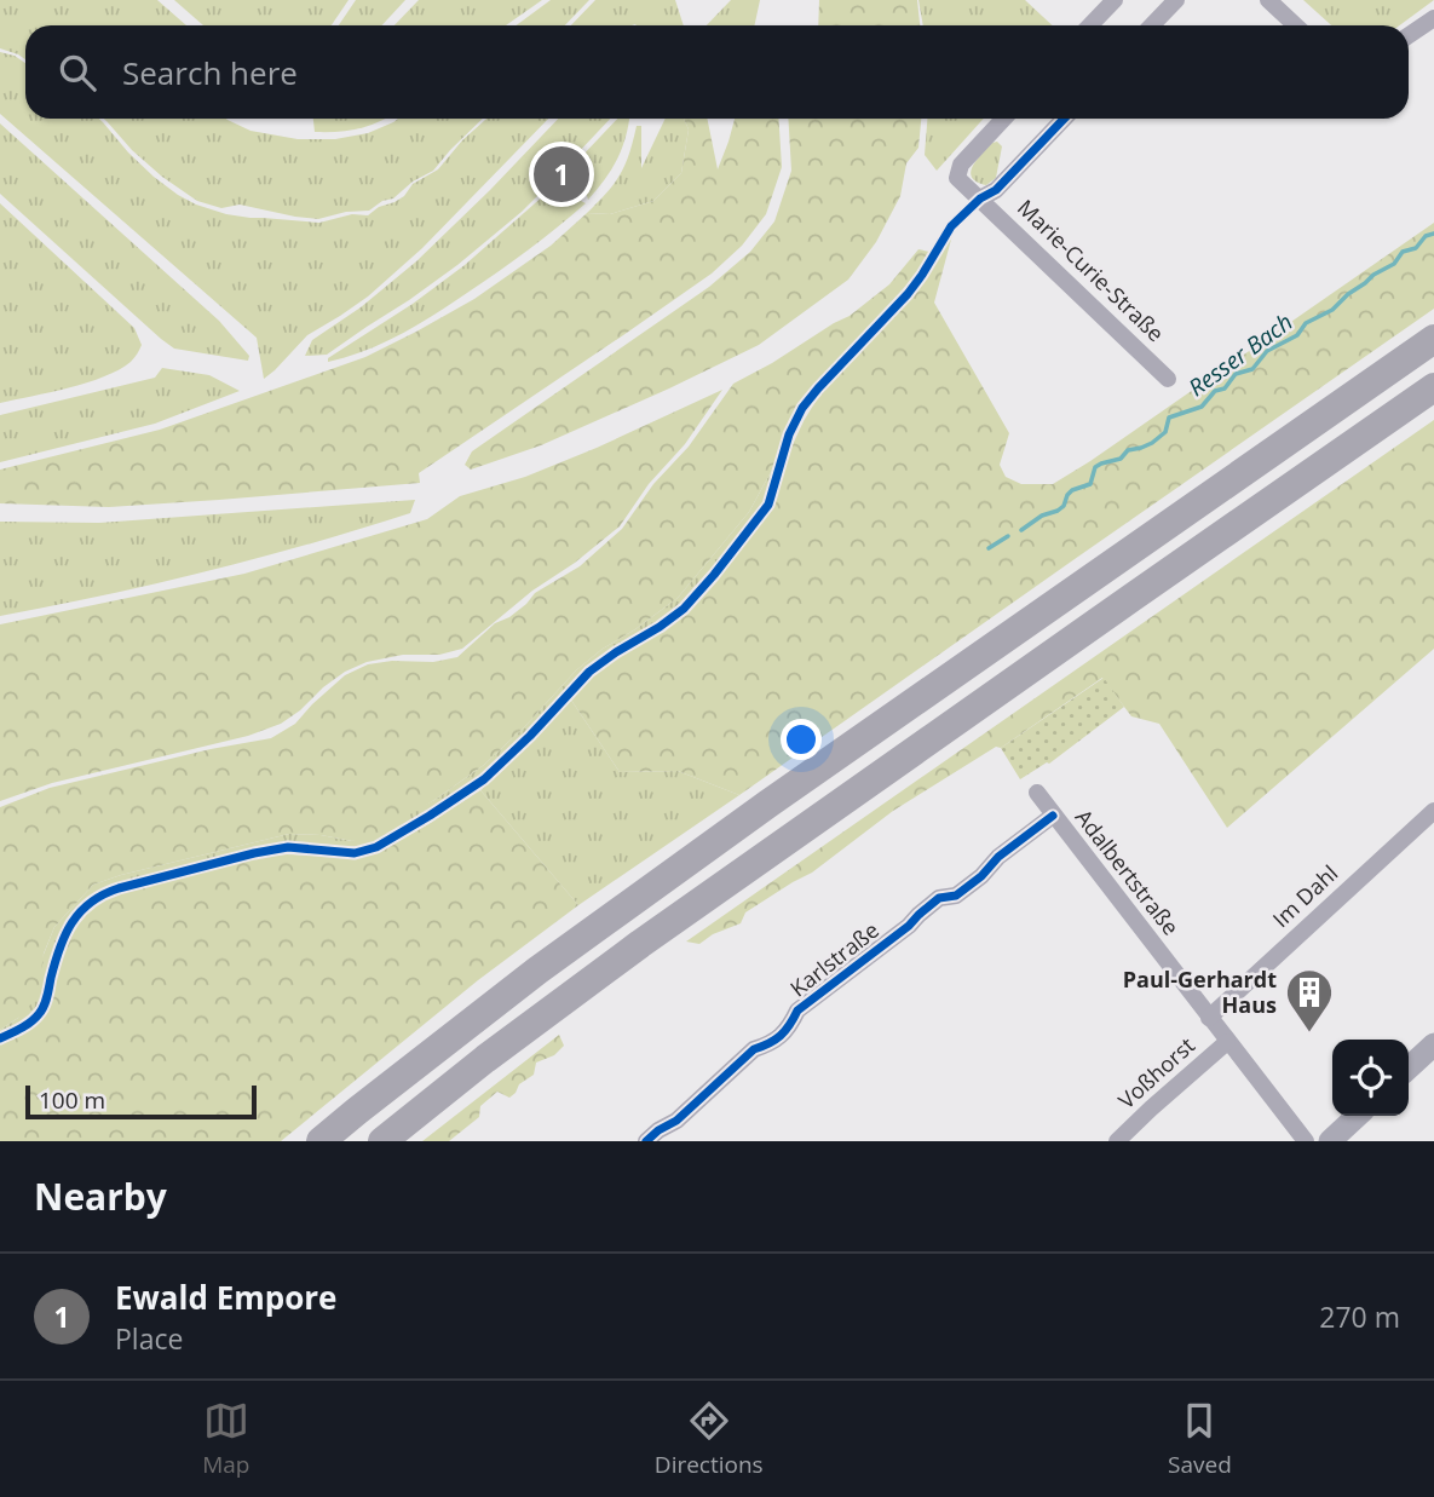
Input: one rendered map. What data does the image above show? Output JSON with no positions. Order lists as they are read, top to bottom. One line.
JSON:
{"streets":{"street":["Marie-Curie-Straße","Adalbertstraße","Im Dahl","Karlstraße","Voßhorst"]},"crossings":[["Adalbertstraße","Im Dahl"],["Adalbertstraße","Karlstraße"],["Adalbertstraße","Voßhorst"]],"water":["Resser Bach"],"places":{"building":["Paul-Gerhardt Haus"]},"scale_bar":"100 m","page":{"search":"Search here","pins":"1","scale":"100 m","heading":"Nearby","list":[{"mark":"1","name":"Ewald Empore","note":"Place","value":"270 m"}],"nav":["Map","Directions","Saved"]}}
